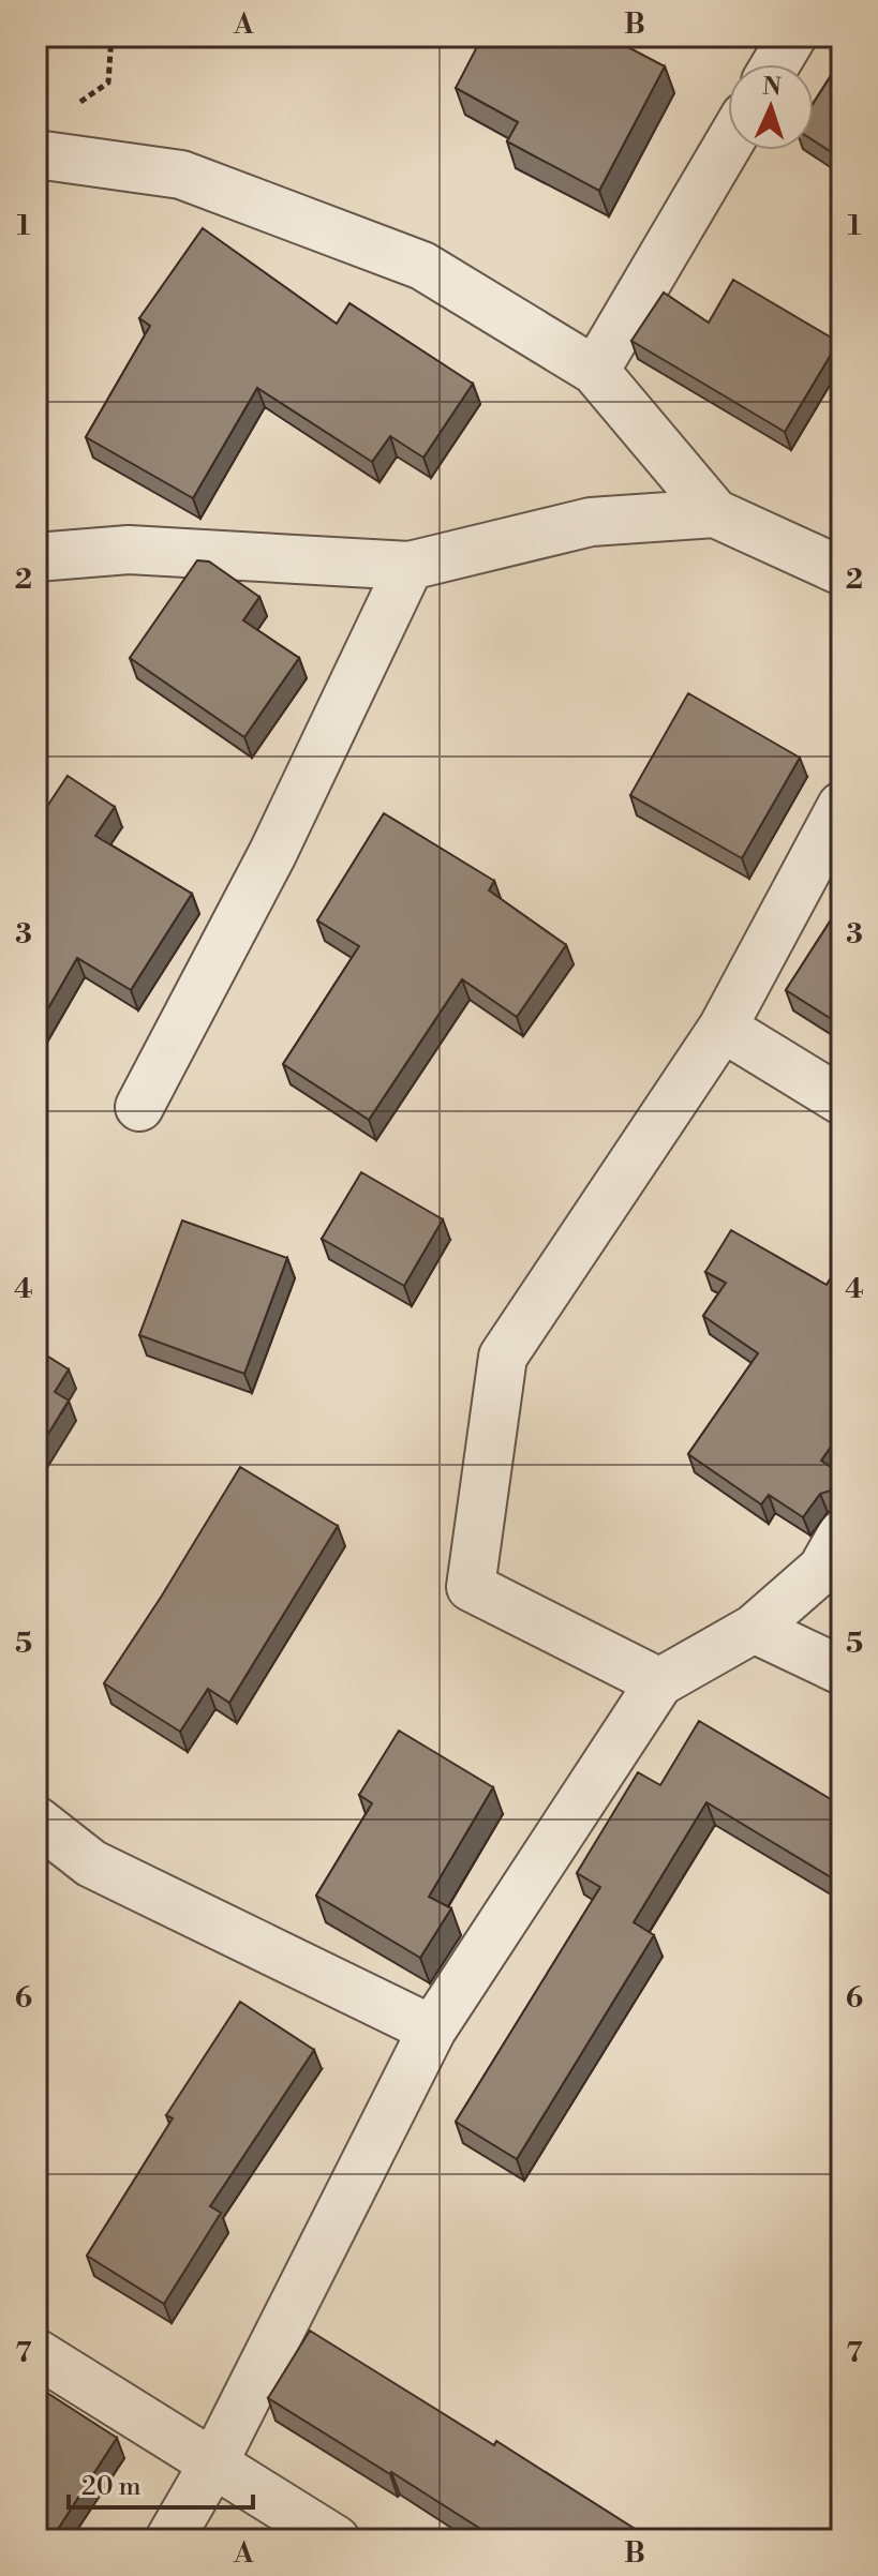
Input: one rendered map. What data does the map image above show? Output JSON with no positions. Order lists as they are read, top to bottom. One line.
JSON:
{"scale_bar":"20 m","north":"top","grid":{"columns":["A","B"],"rows":["1","2","3","4","5","6","7"]}}
